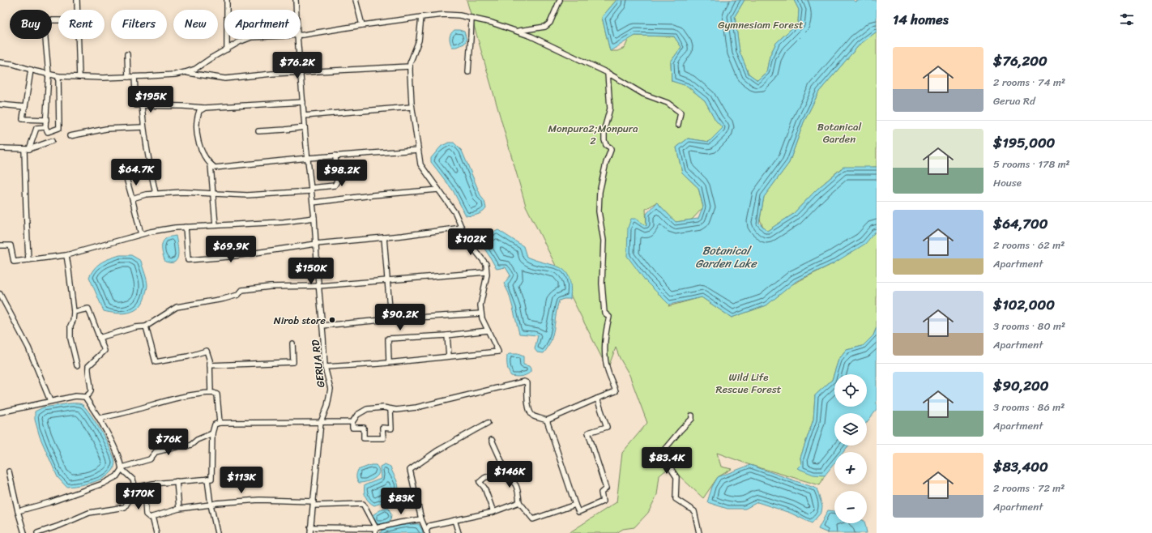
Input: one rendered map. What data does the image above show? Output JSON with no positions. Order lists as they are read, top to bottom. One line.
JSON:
{"streets":{"street":["GERUA RD"]},"water":["Botanical Garden Lake"],"parks":["Gymnesiam Forest","Botanical Garden","Monpura2;Monpura 2","Wild Life Rescue Forest"],"places":["Nirob store"],"page":{"heading":"14 homes","chip":["Buy","Rent","Filters","New","Apartment"],"list":[{"name":"$76,200","note":"2 rooms · 74 m² · Gerua Rd"},{"name":"$195,000","note":"5 rooms · 178 m² · House"},{"name":"$64,700","note":"2 rooms · 62 m² · Apartment"},{"name":"$102,000","note":"3 rooms · 80 m² · Apartment"},{"name":"$90,200","note":"3 rooms · 86 m² · Apartment"},{"name":"$83,400","note":"2 rooms · 72 m² · Apartment"}],"price":["$76.2K","$195K","$64.7K","$98.2K","$102K","$69.9K","$150K","$90.2K","$76K","$83.4K","$146K","$113K","$170K","$83K"],"map_buttons":["+","−"]}}
